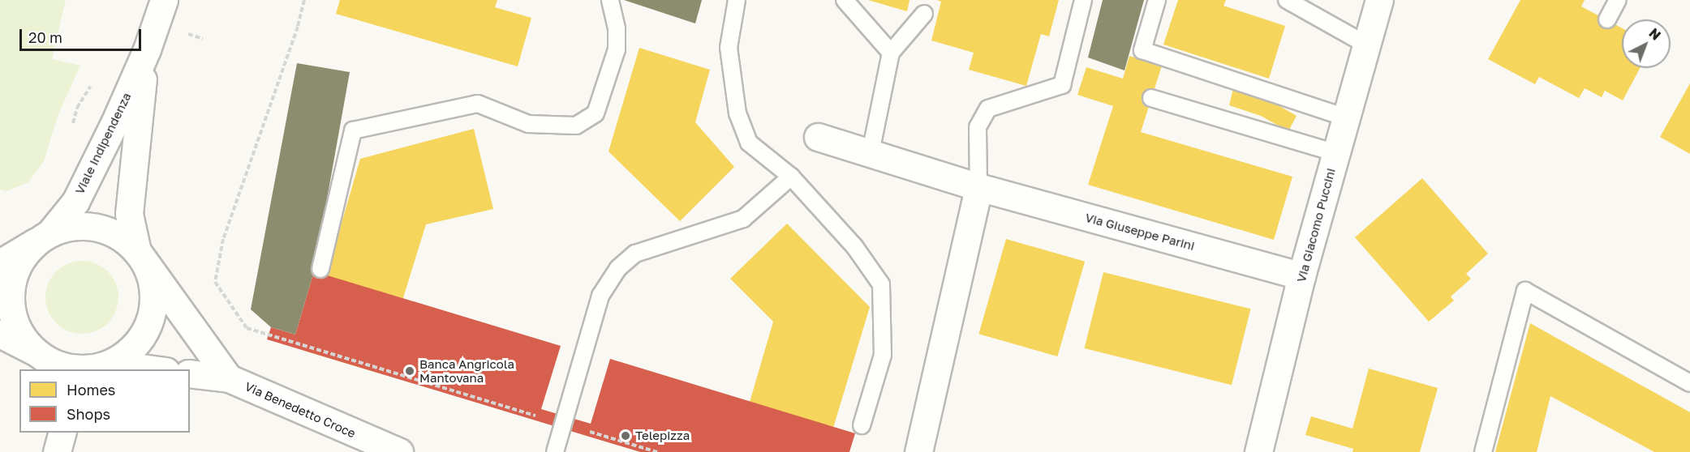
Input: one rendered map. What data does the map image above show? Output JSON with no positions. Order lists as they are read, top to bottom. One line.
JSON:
{"streets":{"street":["Viale Indipendenza","Via Giacomo Puccini","Via Giuseppe Parini","Via Benedetto Croce"]},"crossings":[["Viale Indipendenza","Via Benedetto Croce"],["Via Giacomo Puccini","Via Giuseppe Parini"]],"places":["Banca Angricola Mantovana","Telepizza"],"legend":["Homes","Shops"],"scale_bar":"20 m","north":"top right"}
